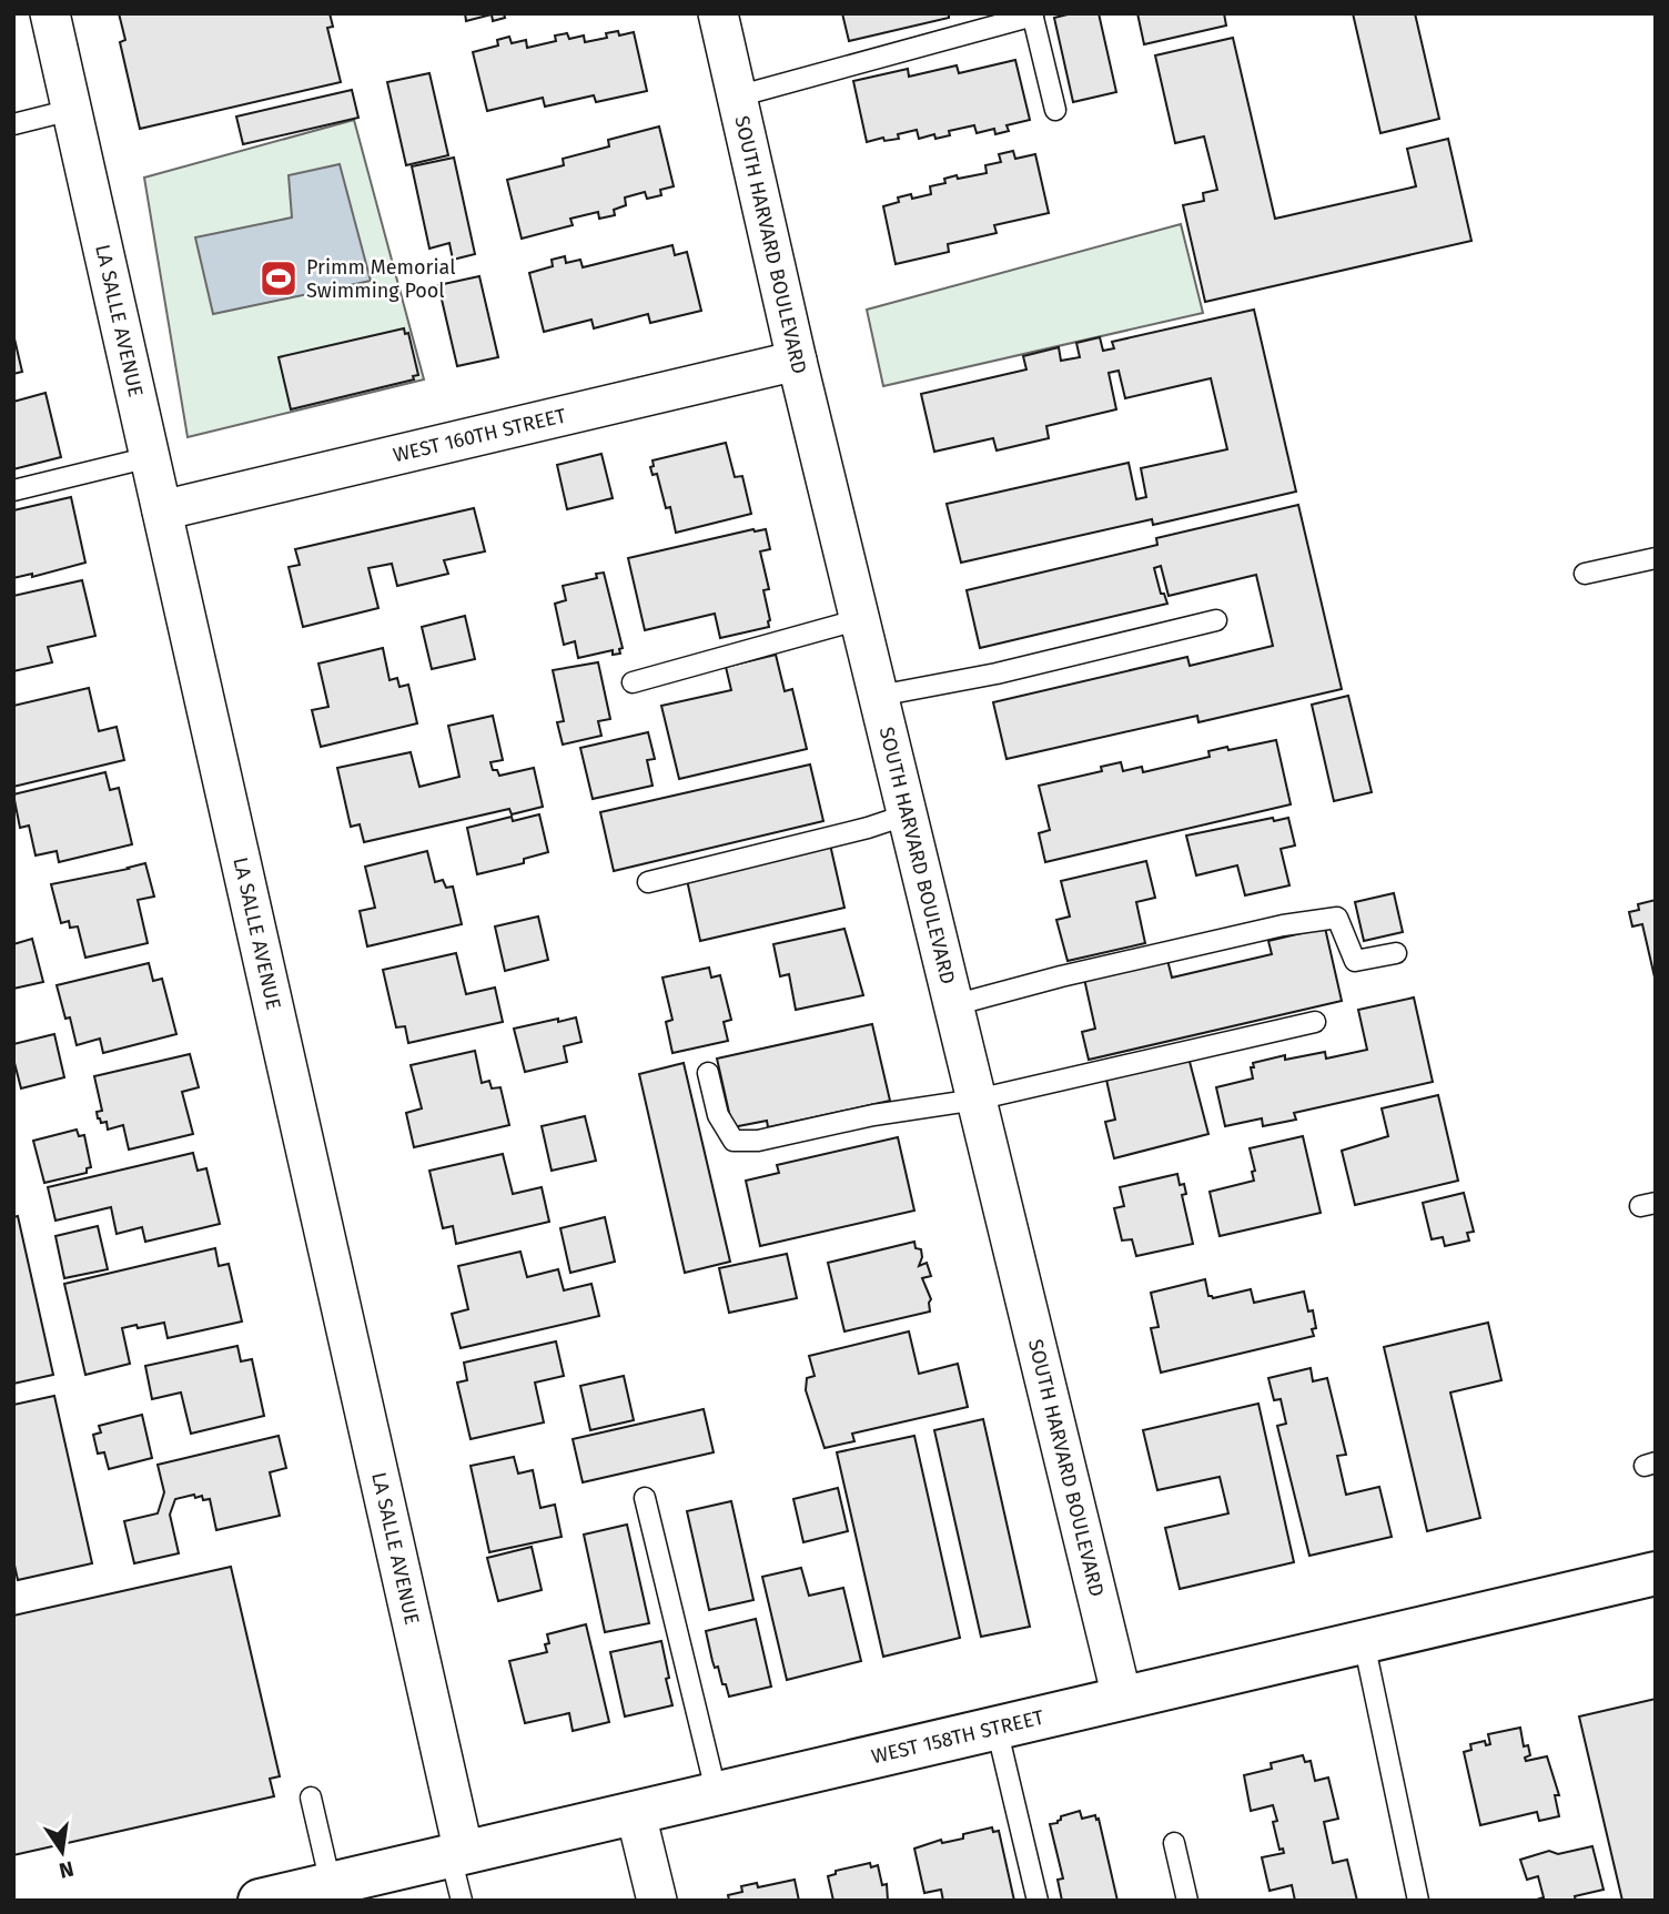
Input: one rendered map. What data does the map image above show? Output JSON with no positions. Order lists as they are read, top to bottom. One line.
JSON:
{"streets":{"street":["SOUTH HARVARD BOULEVARD","LA SALLE AVENUE","WEST 160TH STREET","WEST 158TH STREET"]},"crossings":[["SOUTH HARVARD BOULEVARD","WEST 160TH STREET"],["SOUTH HARVARD BOULEVARD","WEST 158TH STREET"],["LA SALLE AVENUE","WEST 160TH STREET"],["LA SALLE AVENUE","WEST 158TH STREET"]],"places":{"sports":["Primm Memorial Swimming Pool"]},"north":"bottom"}
